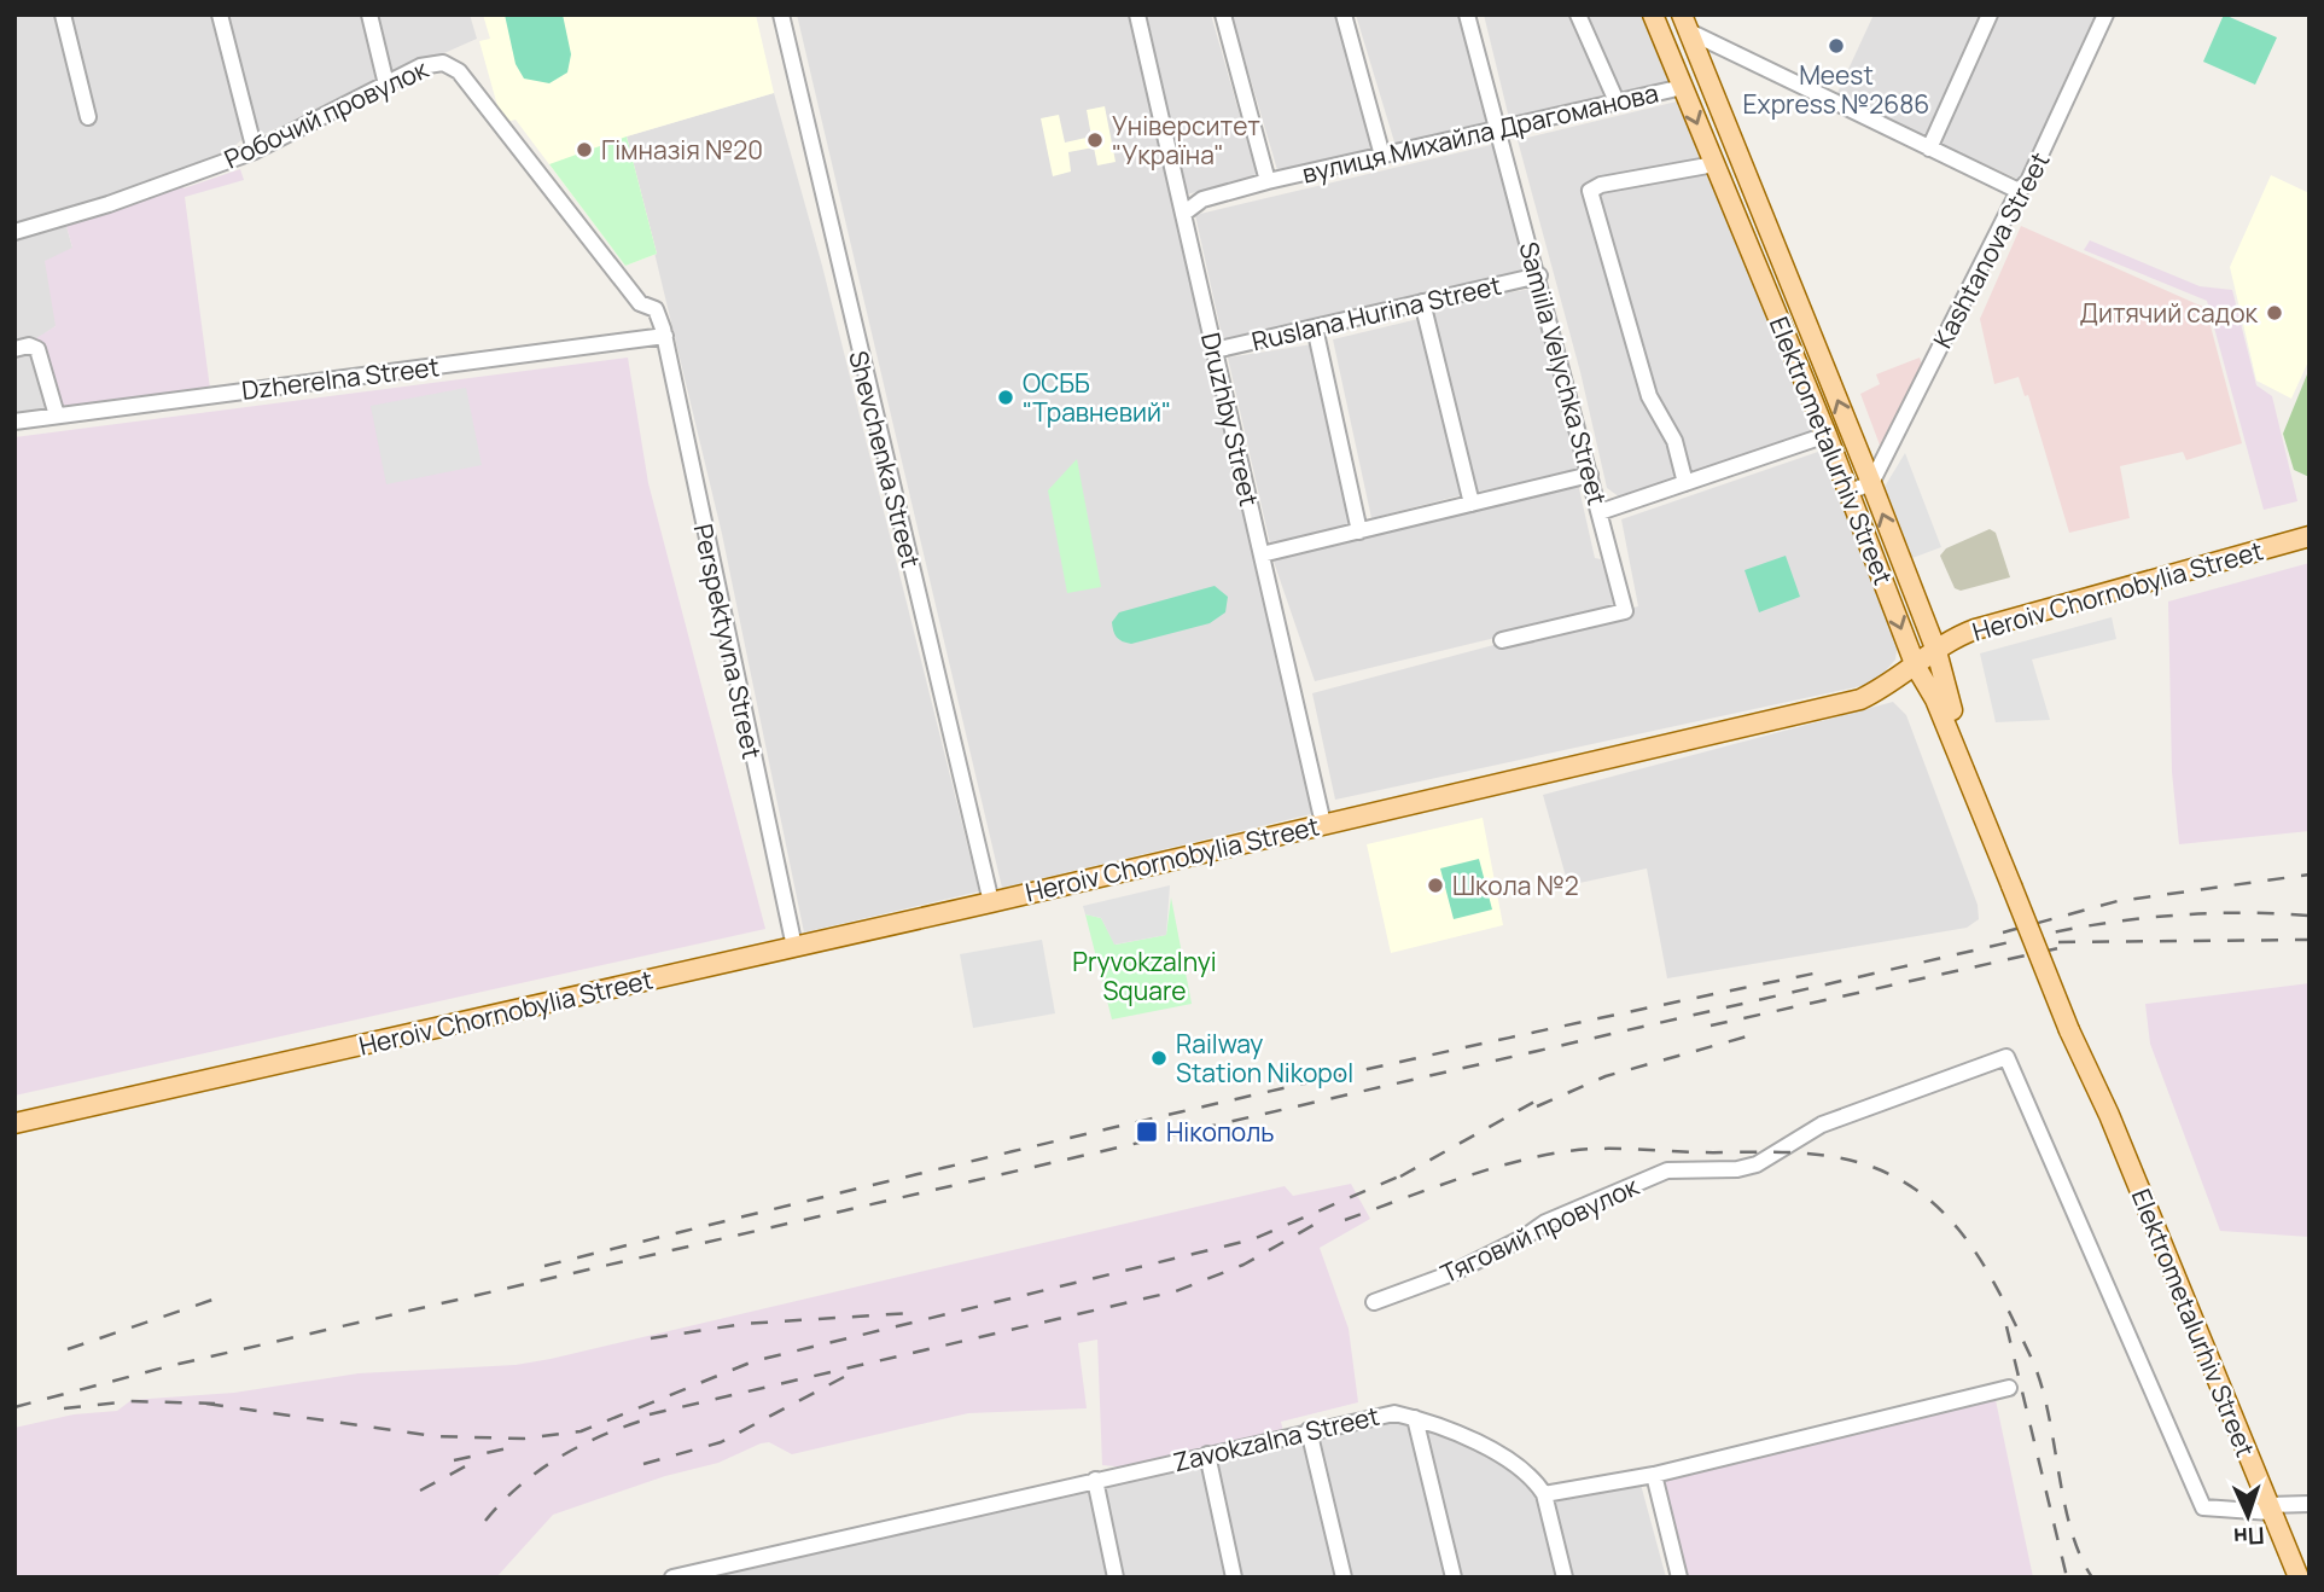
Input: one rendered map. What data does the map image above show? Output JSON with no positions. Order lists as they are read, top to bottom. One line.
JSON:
{"streets":{"main road":["Elektrometalurhiv Street","Heroiv Chornobylia Street"],"street":["Робочий провулок","вулиця Михайла Драгоманова","Kashtanova Street","Ruslana Hurina Street","Samiila Velychka Street","Dzherelna Street","Druzhby Street","Shevchenka Street","Perspektyvna Street","Тяговий провулок","Zavokzalna Street"]},"crossings":[["Робочий провулок","Dzherelna Street"],["Робочий провулок","Perspektyvna Street"],["вулиця Михайла Драгоманова","Samiila Velychka Street"],["вулиця Михайла Драгоманова","Druzhby Street"],["вулиця Михайла Драгоманова","Elektrometalurhiv Street"],["Kashtanova Street","Elektrometalurhiv Street"],["Ruslana Hurina Street","Samiila Velychka Street"],["Ruslana Hurina Street","Druzhby Street"],["Dzherelna Street","Perspektyvna Street"],["Druzhby Street","Heroiv Chornobylia Street"],["Elektrometalurhiv Street","Heroiv Chornobylia Street"],["Elektrometalurhiv Street","Тяговий провулок"],["Shevchenka Street","Heroiv Chornobylia Street"],["Heroiv Chornobylia Street","Perspektyvna Street"]],"parks":["Pryvokzalnyi Square"],"places":{"other":["Meest Express №2686","Університет \"Україна\"","Гімназія №20","Дитячий садок","ОСББ \"Травневий\"","Школа №2","Railway Station Nikopol"],"transit":["Нікополь"]},"north":"bottom"}
